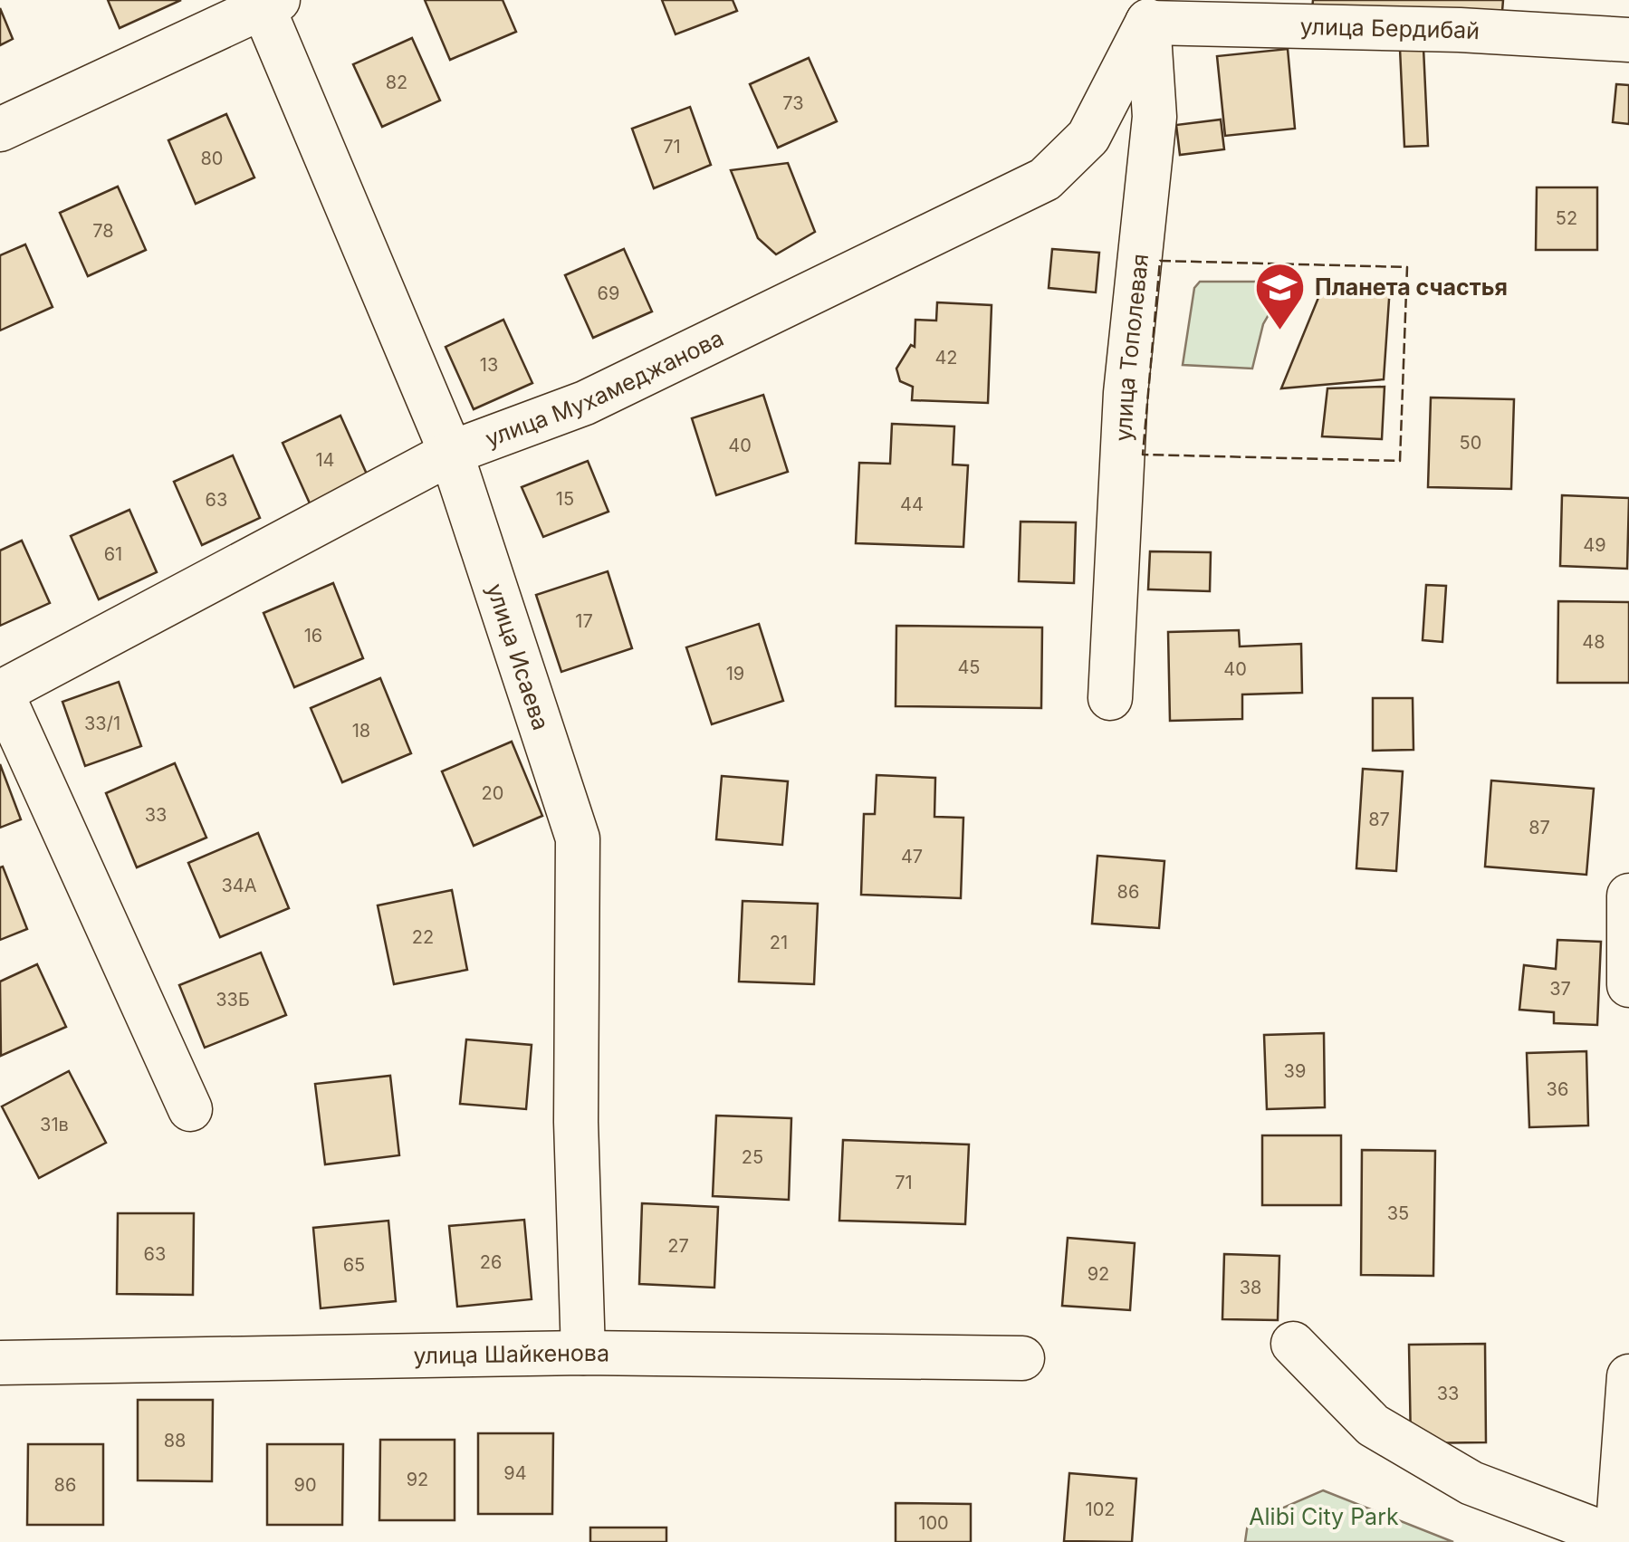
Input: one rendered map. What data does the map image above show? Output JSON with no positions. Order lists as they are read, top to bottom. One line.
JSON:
{"streets":{"street":["улица Бердибай","улица Тополевая","улица Мухамеджанова","улица Исаева","улица Шайкенова"]},"crossings":[["улица Бердибай","улица Тополевая"],["улица Бердибай","улица Мухамеджанова"],["улица Тополевая","улица Мухамеджанова"],["улица Мухамеджанова","улица Исаева"],["улица Исаева","улица Шайкенова"]],"parks":["Alibi City Park"],"places":{"school or university":["Планета счастья"]},"house_numbers":["82","73","71","80","52","78","69","42","13","50","40","14","15","63","44","49","61","17","16","48","45","40","19","33/1","18","20","33","87","87","47","34А","86","22","21","37","33Б","39","36","31в","25","71","35","27","63","26","65","92","38","33","88","94","92","86","90","102","100"]}
